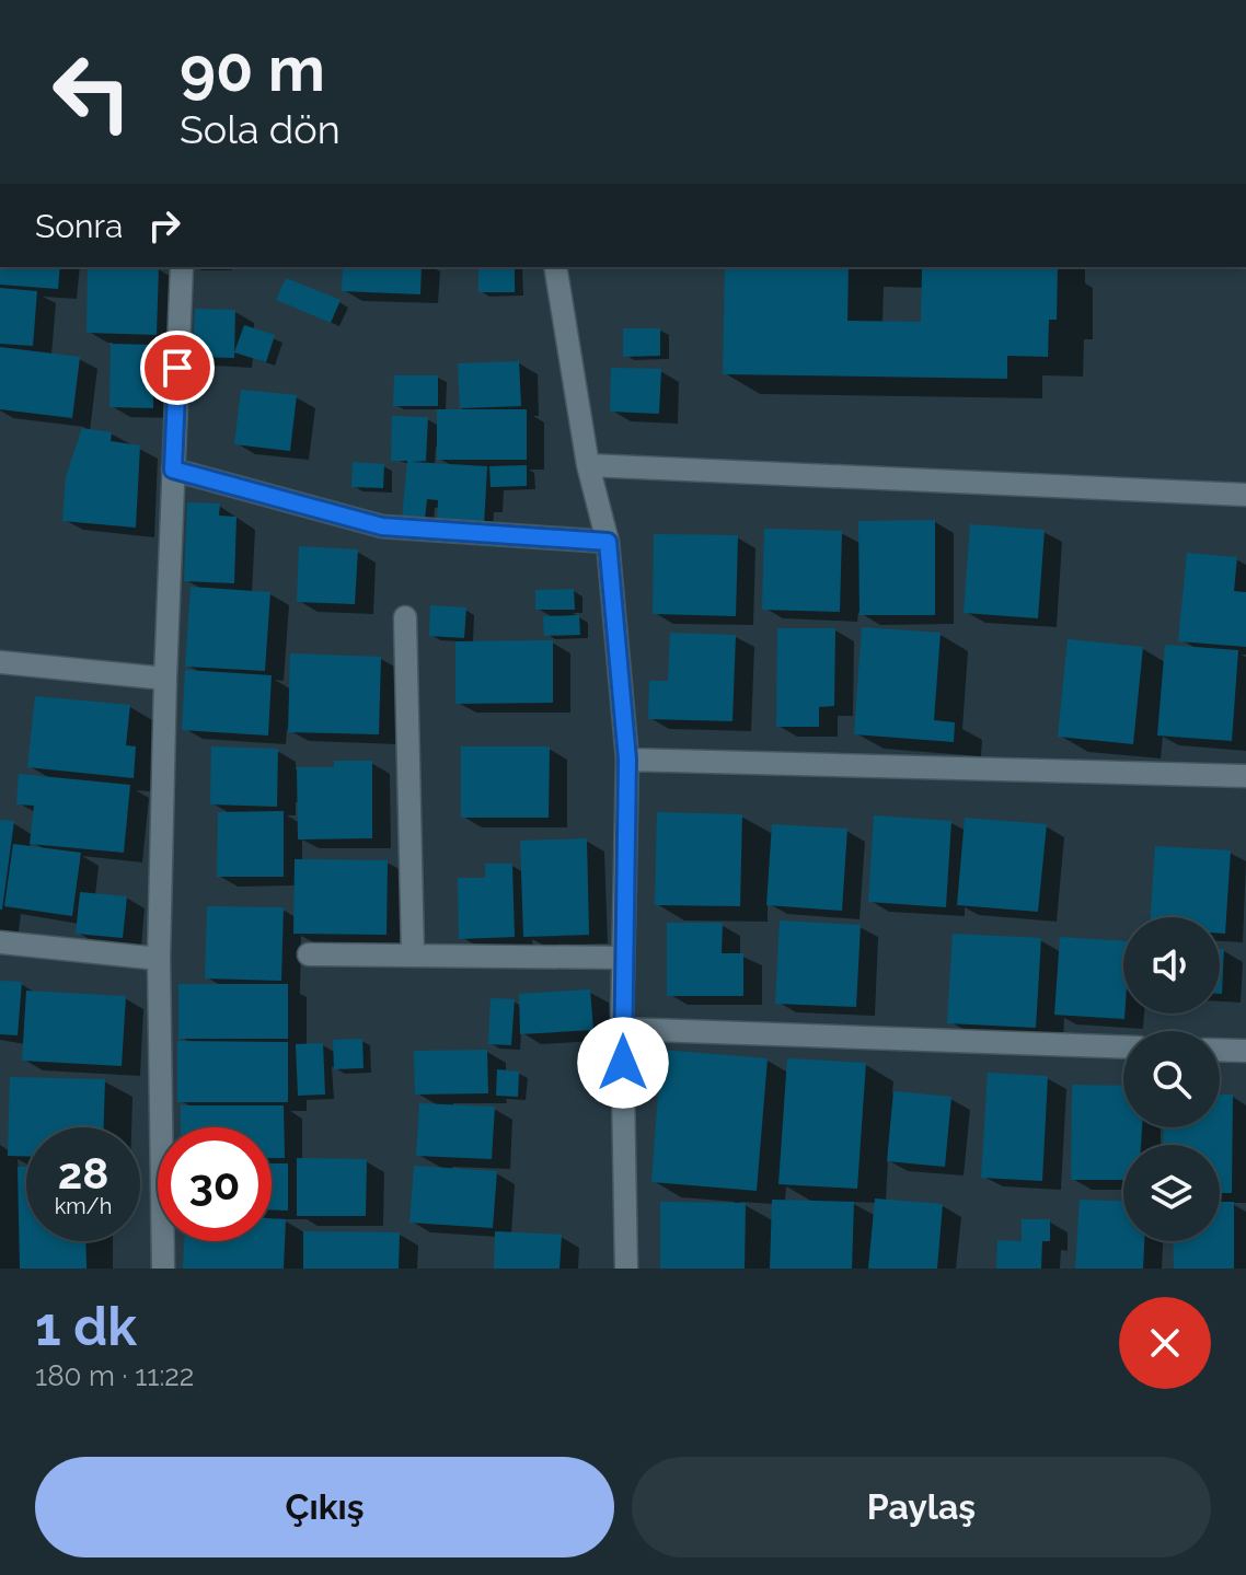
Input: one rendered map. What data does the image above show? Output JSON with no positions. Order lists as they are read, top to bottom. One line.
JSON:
{"page":{"turn":["90 m","Sola dön"],"then":"Sonra","speed":"28 km/h","limit":"30","heading":["1 dk","180 m · 11:22"],"buttons":["Çıkış","Paylaş"]}}
